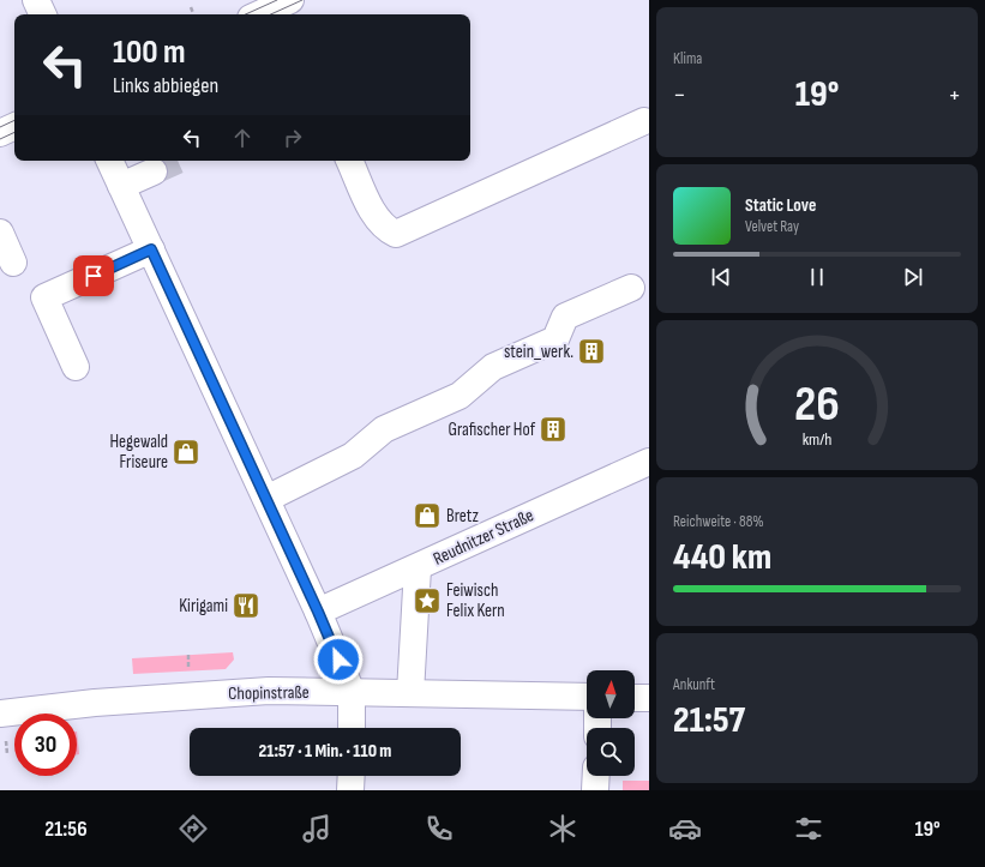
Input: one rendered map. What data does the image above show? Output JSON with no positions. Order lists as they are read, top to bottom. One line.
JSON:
{"streets":{"street":["Reudnitzer Straße","Chopinstraße"]},"places":{"building":["stein_werk.","Grafischer Hof"],"shop":["Hegewald Friseure","Bretz"],"place":["Feiwisch Felix Kern"],"restaurant":["Kirigami"]},"north":"top","page":{"tile":["Klima",["Reichweite · 88%","440 km"],["Ankunft","21:57"]],"turn":["100 m","Links abbiegen"],"heat":["−","19°","+"],"song":["Static Love","Velvet Ray"],"limit":"30","trip":"21:57 · 1 Min. · 110 m","tabs":["21:56","19°"],"gauge":["26","km/h"]}}
